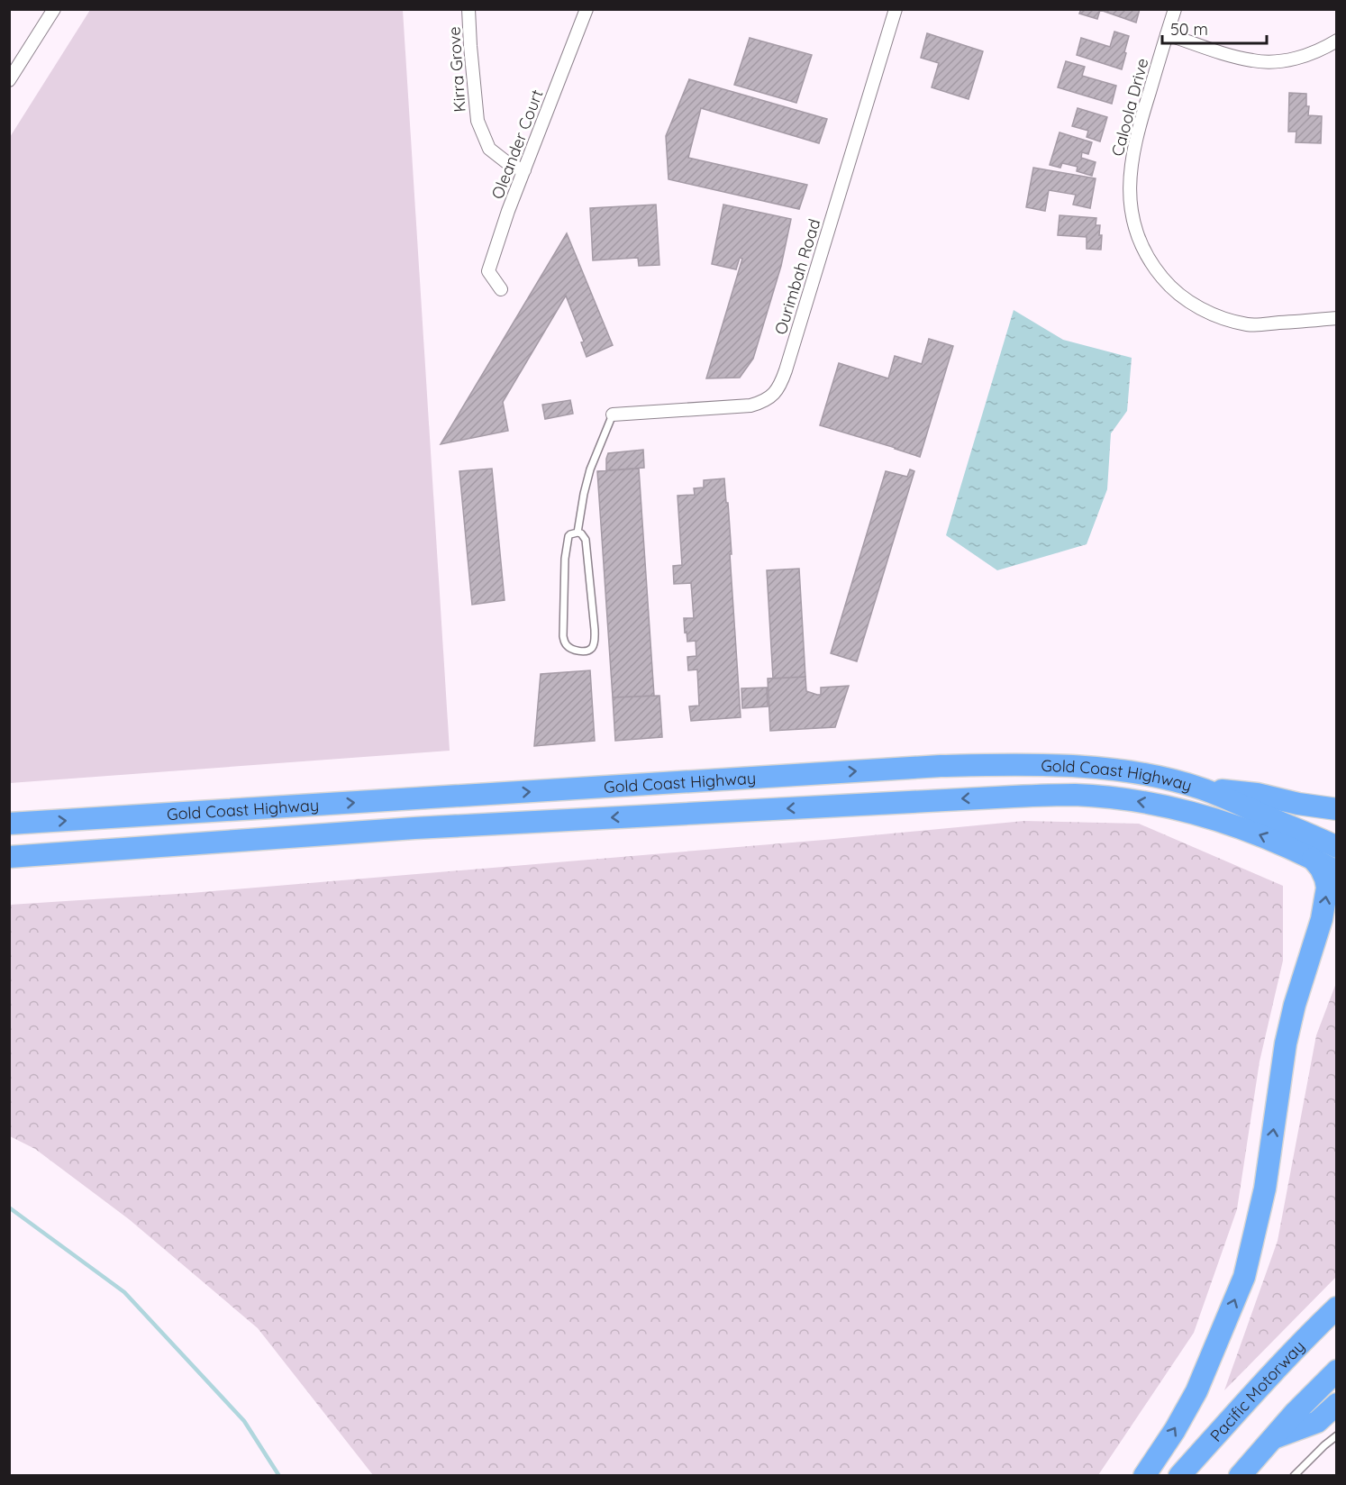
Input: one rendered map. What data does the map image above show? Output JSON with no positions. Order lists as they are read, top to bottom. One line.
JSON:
{"streets":{"highway":["Gold Coast Highway","Pacific Motorway"],"street":["Kirra Grove","Caloola Drive","Oleander Court","Ourimbah Road"]},"crossings":[["Kirra Grove","Oleander Court"]],"scale_bar":"50 m"}
